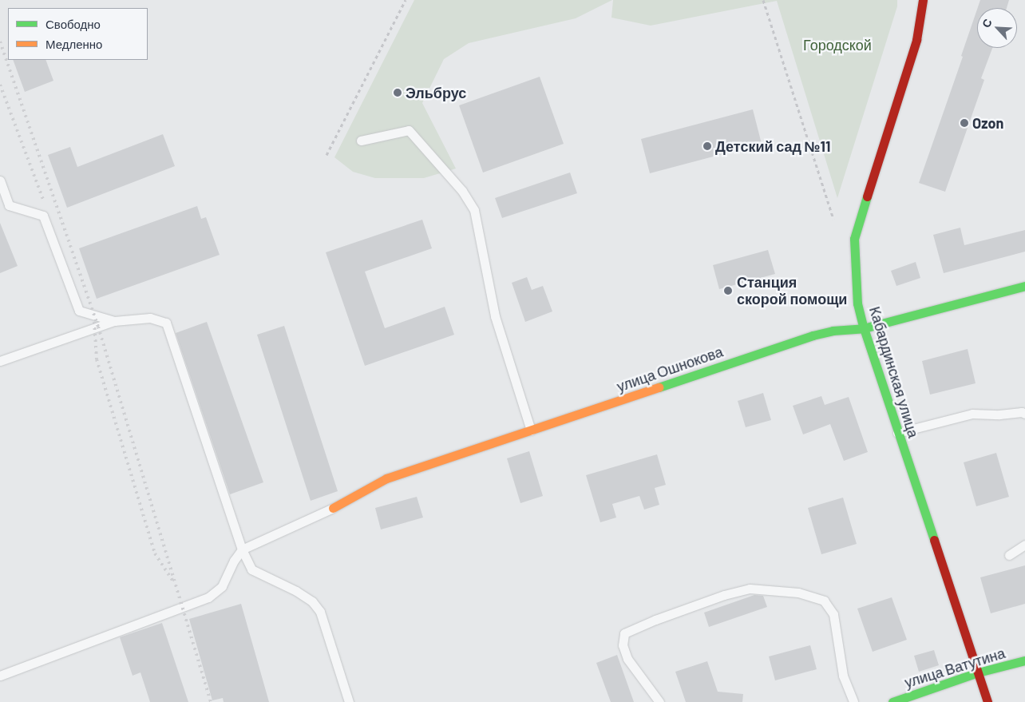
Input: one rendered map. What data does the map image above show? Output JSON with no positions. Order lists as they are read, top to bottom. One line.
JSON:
{"streets":{"street":["улица Ошнокова","Кабардинская улица","улица Ватутина"]},"crossings":[["улица Ошнокова","Кабардинская улица"],["Кабардинская улица","улица Ватутина"]],"parks":["Городской"],"places":["Эльбрус","Ozon","Детский сад №11","Станция скорой помощи"],"legend":["Свободно","Медленно"],"north":"top left"}
